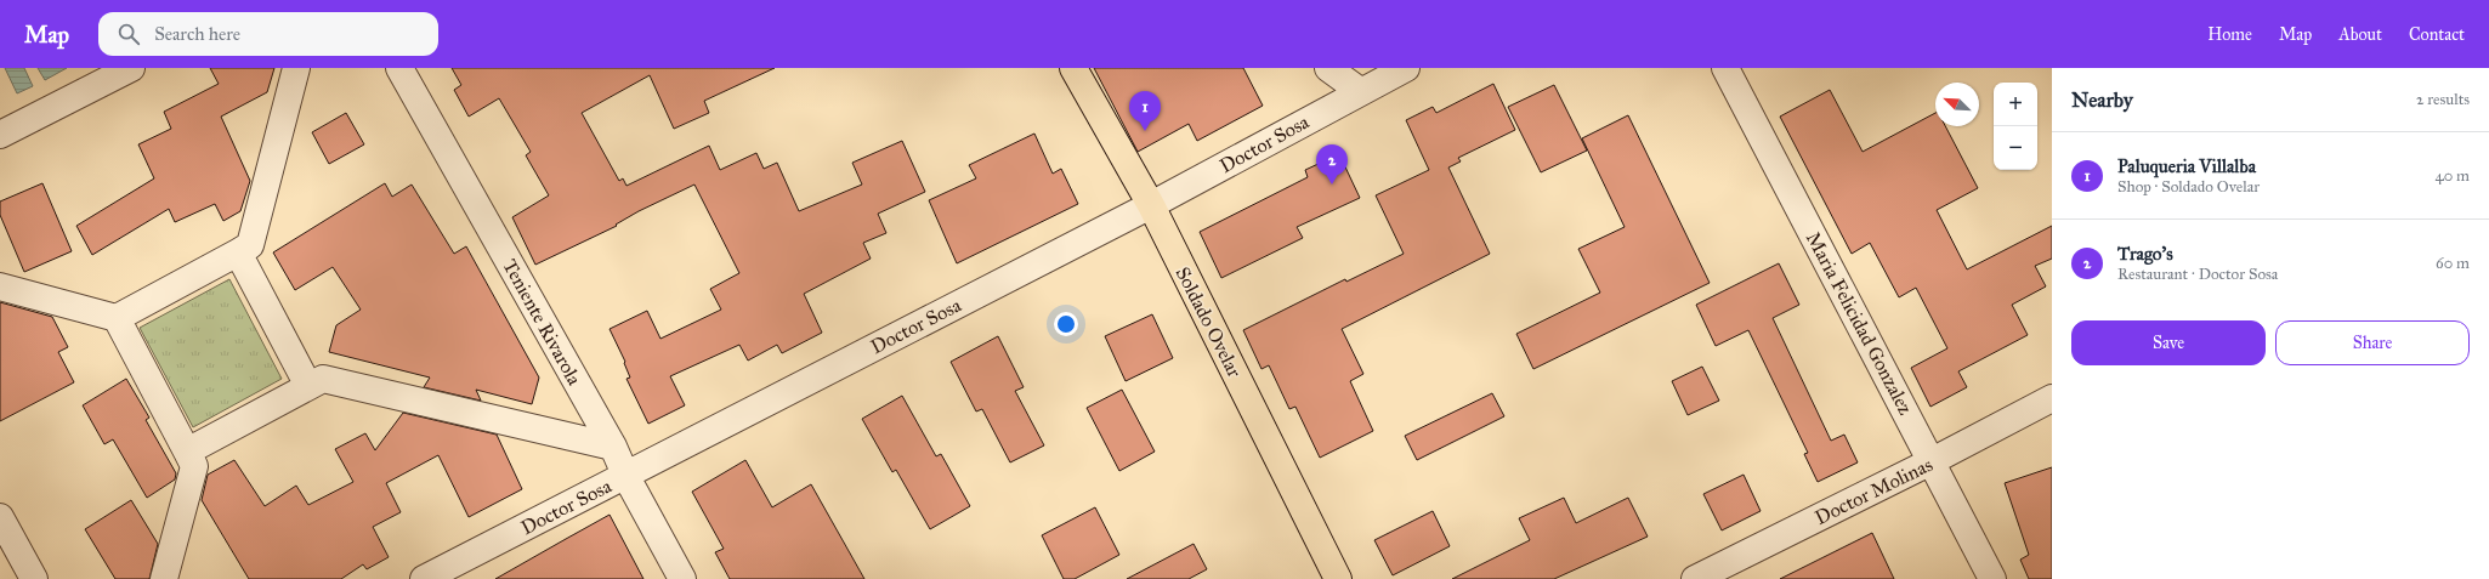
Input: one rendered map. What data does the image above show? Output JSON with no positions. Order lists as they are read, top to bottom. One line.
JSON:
{"streets":{"main road":["Soldado Ovelar"],"street":["Doctor Sosa","Teniente Rivarola","Maria Felicidad Gonzalez","Doctor Molinas"]},"crossings":[["Doctor Sosa","Teniente Rivarola"],["Doctor Sosa","Soldado Ovelar"],["Maria Felicidad Gonzalez","Doctor Molinas"]],"north":"top left","page":{"header":"Map","search":"Search here","nav":["Home","Map","About","Contact"],"heading":["Nearby","2 results"],"map_buttons":["+","−"],"pins":["1","2"],"list":[{"mark":"1","name":"Paluqueria Villalba","note":"Shop · Soldado Ovelar","value":"40 m"},{"mark":"2","name":"Trago's","note":"Restaurant · Doctor Sosa","value":"60 m"}],"buttons":["Save","Share"]}}
